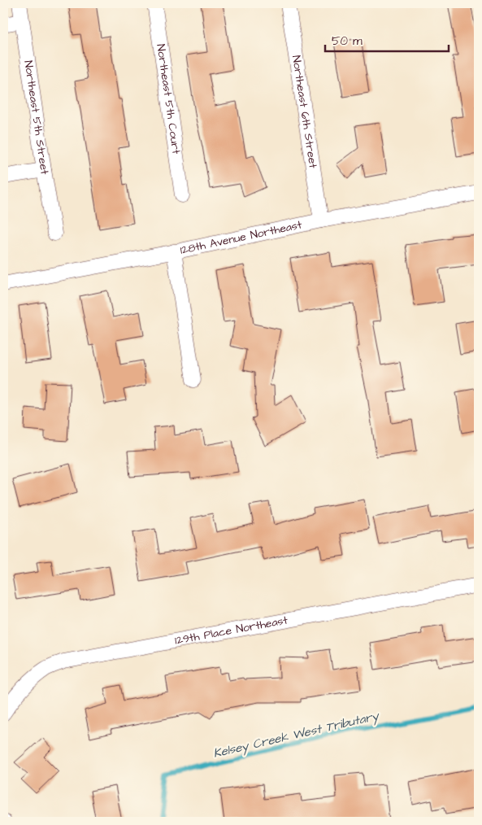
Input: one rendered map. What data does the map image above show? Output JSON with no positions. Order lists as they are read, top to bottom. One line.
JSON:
{"streets":{"street":["Northeast 5th Court","Northeast 6th Street","Northeast 5th Street","128th Avenue Northeast","129th Place Northeast"]},"crossings":[["Northeast 6th Street","128th Avenue Northeast"]],"water":["Kelsey Creek West Tributary"],"scale_bar":"50 m"}
